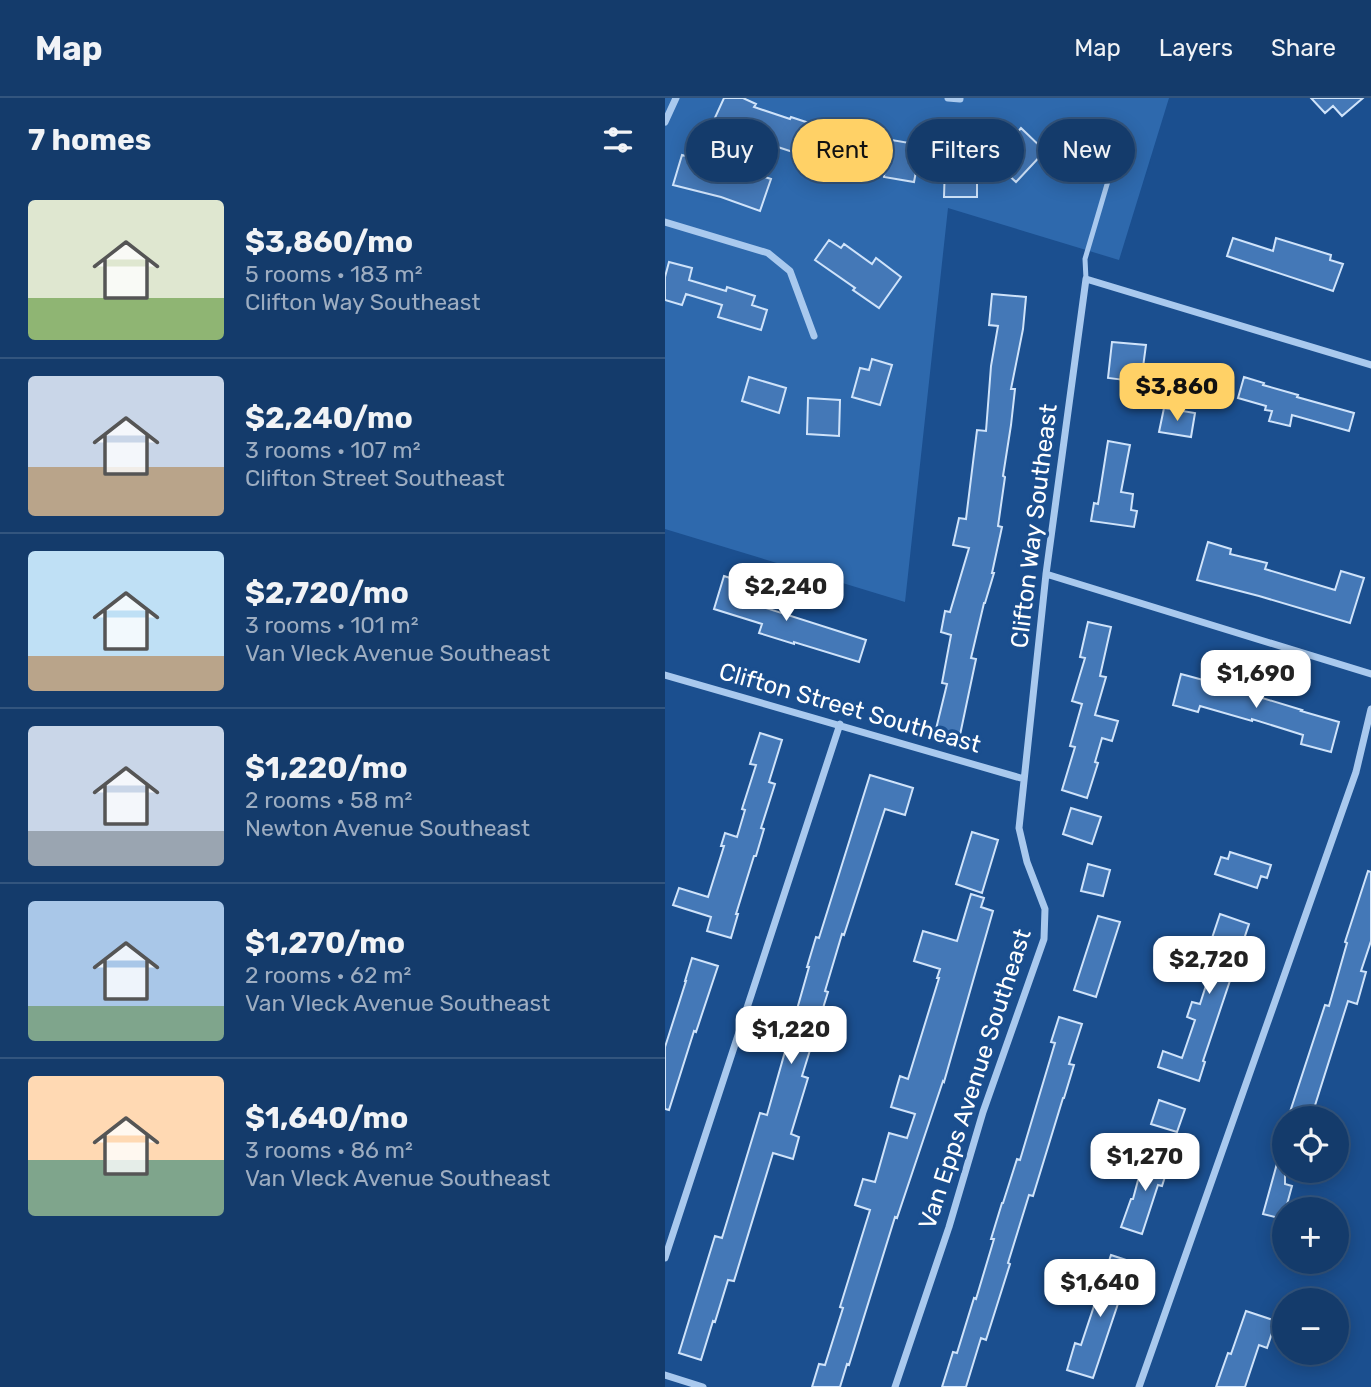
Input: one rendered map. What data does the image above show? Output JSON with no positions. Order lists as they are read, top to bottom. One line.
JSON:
{"streets":{"street":["Clifton Way Southeast","Clifton Street Southeast","Van Epps Avenue Southeast"]},"crossings":[["Clifton Way Southeast","Clifton Street Southeast"],["Clifton Way Southeast","Van Epps Avenue Southeast"],["Clifton Street Southeast","Van Epps Avenue Southeast"]],"page":{"header":"Map","nav":["Map","Layers","Share"],"heading":"7 homes","chip":["Buy","Rent","Filters","New"],"list":[{"name":"$3,860/mo","note":"5 rooms · 183 m² · Clifton Way Southeast"},{"name":"$2,240/mo","note":"3 rooms · 107 m² · Clifton Street Southeast"},{"name":"$2,720/mo","note":"3 rooms · 101 m² · Van Vleck Avenue Southeast"},{"name":"$1,220/mo","note":"2 rooms · 58 m² · Newton Avenue Southeast"},{"name":"$1,270/mo","note":"2 rooms · 62 m² · Van Vleck Avenue Southeast"},{"name":"$1,640/mo","note":"3 rooms · 86 m² · Van Vleck Avenue Southeast"}],"price":["$3,860","$2,240","$1,690","$2,720","$1,220","$1,270","$1,640"],"map_buttons":["+","−"]}}
